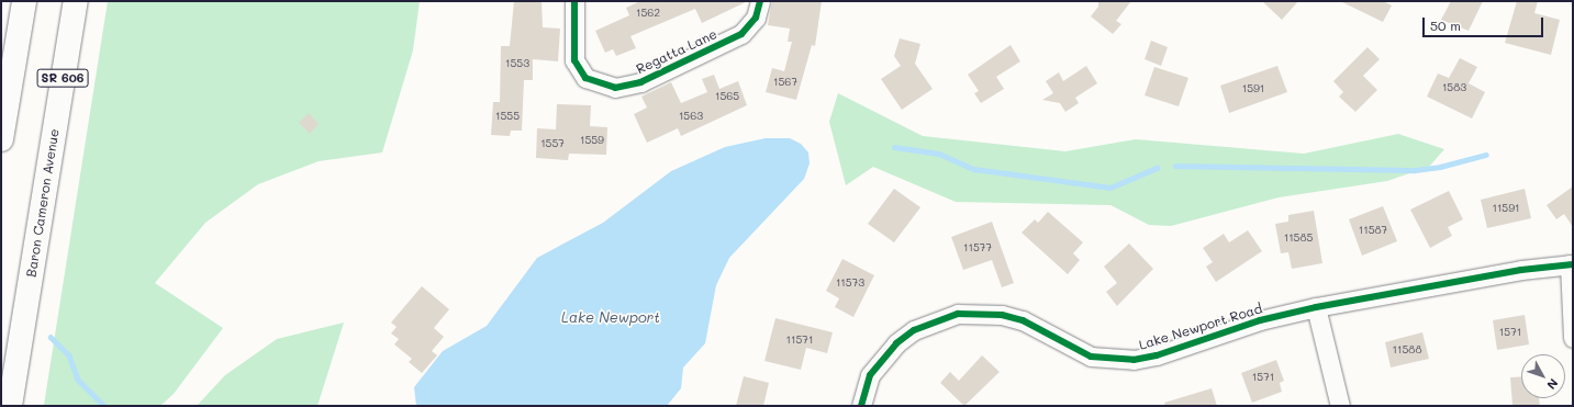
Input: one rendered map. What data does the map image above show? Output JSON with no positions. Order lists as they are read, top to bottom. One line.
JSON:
{"streets":{"main road":["SR 606","Baron Cameron Avenue"],"street":["Regatta Lane","Lake Newport Road"]},"water":["Lake Newport"],"house_numbers":["1562","1553","1567","1583","1591","1565","1555","1563","1559","1557","11591","11587","11585","11577","11573","1571","11571","11588","1571"],"scale_bar":"50 m","north":"bottom right"}
